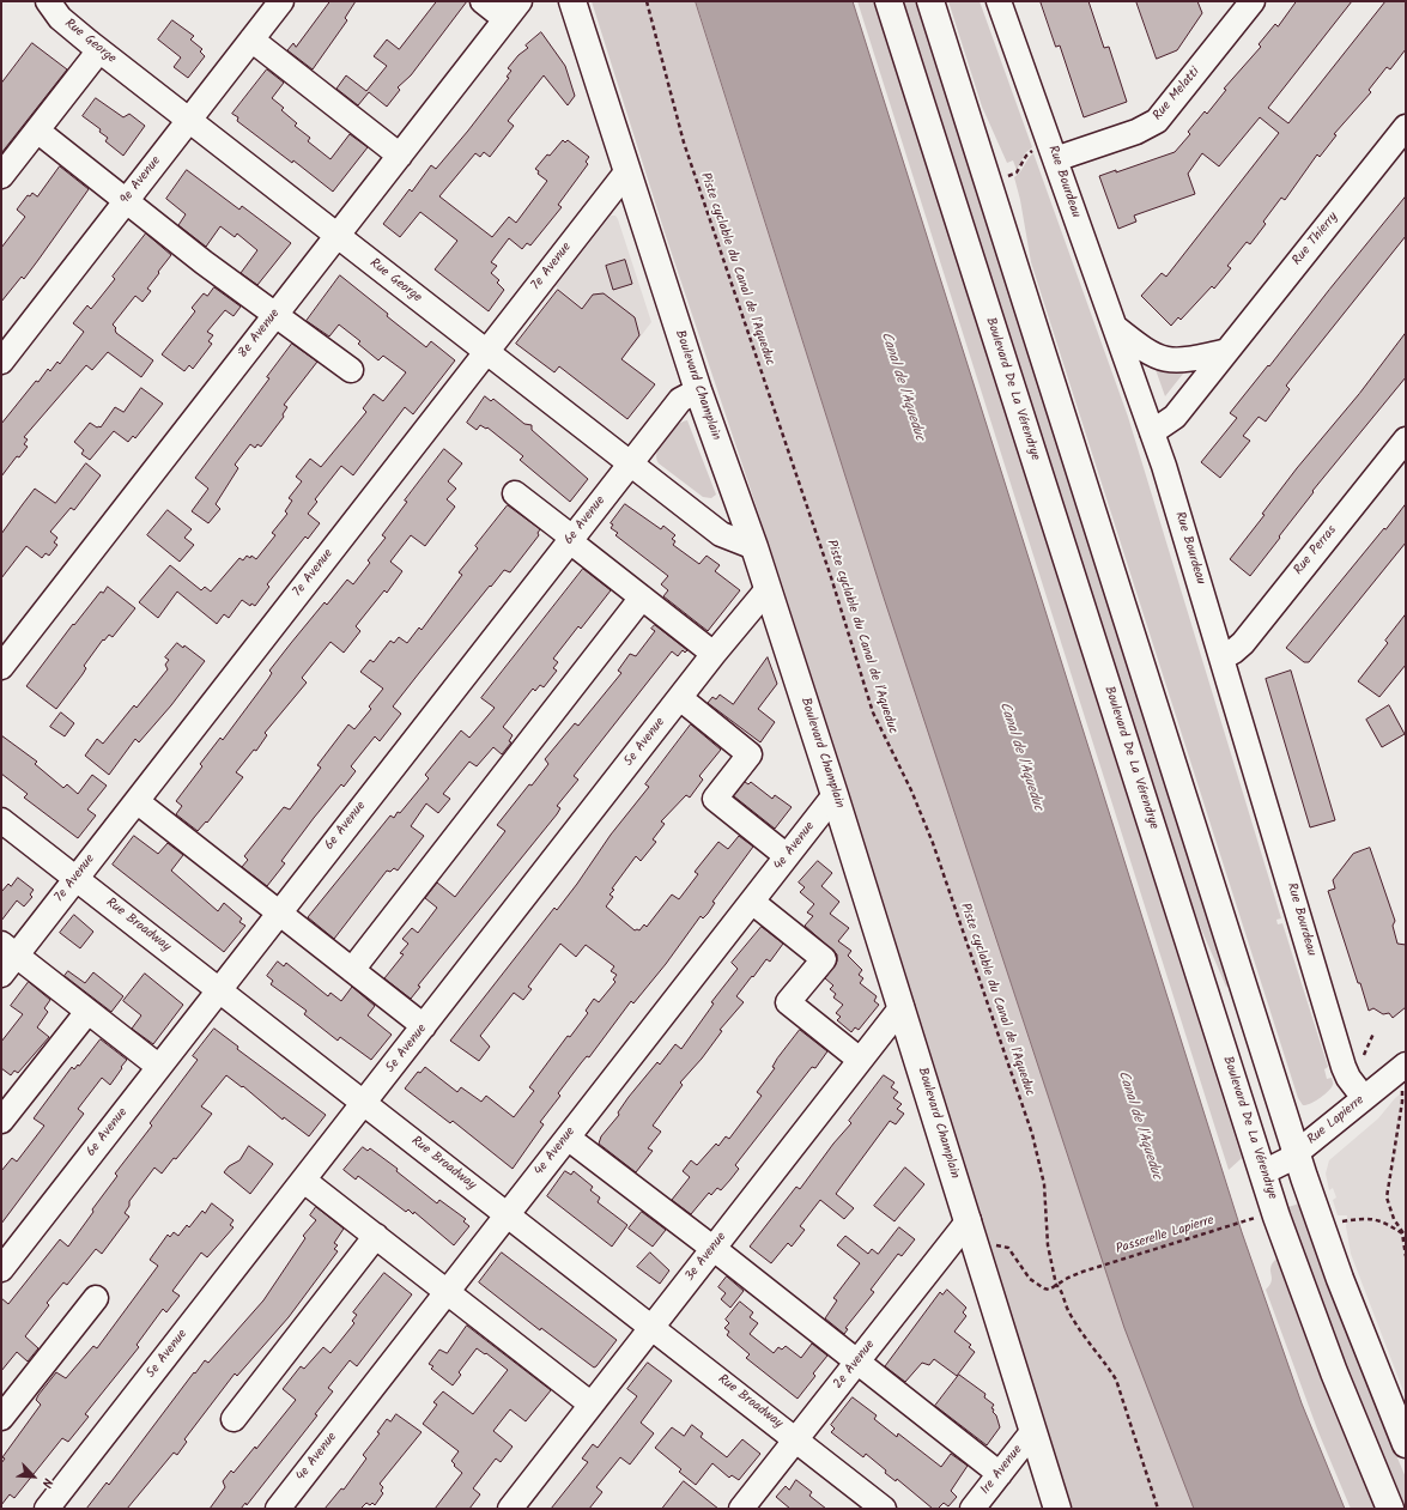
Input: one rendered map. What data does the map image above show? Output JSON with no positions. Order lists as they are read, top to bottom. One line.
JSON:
{"streets":{"main road":["Boulevard Champlain","Boulevard De La Vérendrye"],"street":["Rue George","Rue Melatti","9e Avenue","Rue Bourdeau","Rue Thierry","7e Avenue","8e Avenue","6e Avenue","Rue Perras","5e Avenue","4e Avenue","Rue Broadway","Rue Lapierre","3e Avenue","2e Avenue","1re Avenue"],"path":["Piste cyclable du Canal de l'Aqueduc","Passerelle Lapierre"]},"crossings":[["Rue George","9e Avenue"],["Rue George","7e Avenue"],["Rue George","8e Avenue"],["Rue George","Boulevard Champlain"],["Rue George","6e Avenue"],["Rue Melatti","Rue Bourdeau"],["Rue Bourdeau","Rue Thierry"],["Rue Bourdeau","Rue Perras"],["Rue Bourdeau","Rue Lapierre"],["7e Avenue","Boulevard Champlain"],["7e Avenue","Rue Broadway"],["Piste cyclable du Canal de l'Aqueduc","Passerelle Lapierre"],["Boulevard Champlain","6e Avenue"],["Boulevard Champlain","5e Avenue"],["Boulevard Champlain","4e Avenue"],["Boulevard Champlain","3e Avenue"],["Boulevard Champlain","2e Avenue"],["Boulevard Champlain","1re Avenue"],["Boulevard De La Vérendrye","Rue Lapierre"],["6e Avenue","Rue Broadway"],["5e Avenue","Rue Broadway"],["4e Avenue","Rue Broadway"],["Rue Broadway","3e Avenue"],["Rue Broadway","2e Avenue"]],"water":["Canal de l'Aqueduc"],"north":"bottom right"}
